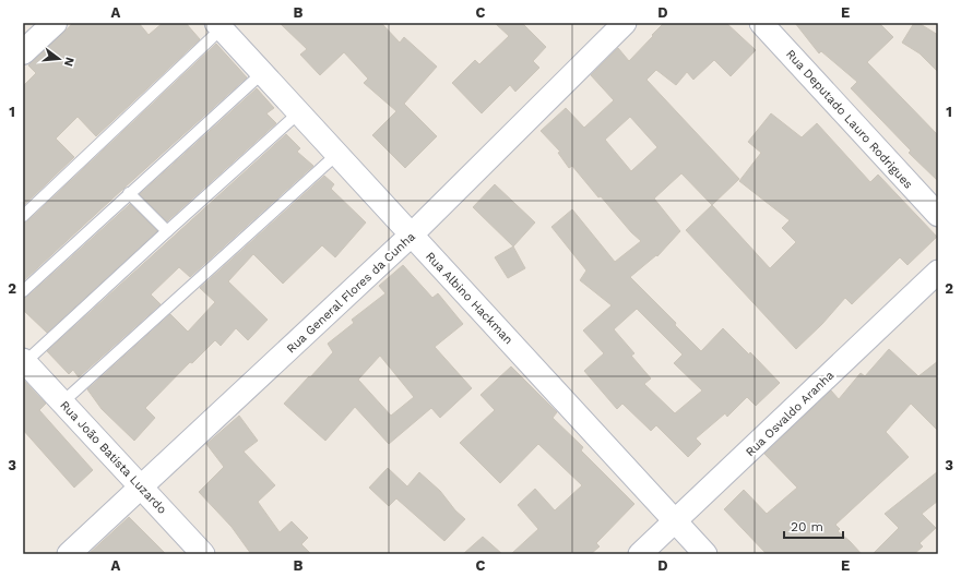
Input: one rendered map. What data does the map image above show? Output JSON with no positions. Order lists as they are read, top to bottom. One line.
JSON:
{"streets":{"street":["Rua Deputado Lauro Rodrigues","Rua General Flores da Cunha","Rua Albino Hackman","Rua Osvaldo Aranha","Rua João Batista Luzardo"]},"crossings":[["Rua General Flores da Cunha","Rua Albino Hackman"],["Rua General Flores da Cunha","Rua João Batista Luzardo"],["Rua Albino Hackman","Rua Osvaldo Aranha"]],"scale_bar":"20 m","north":"right","grid":{"columns":["A","B","C","D","E"],"rows":["1","2","3"]}}
